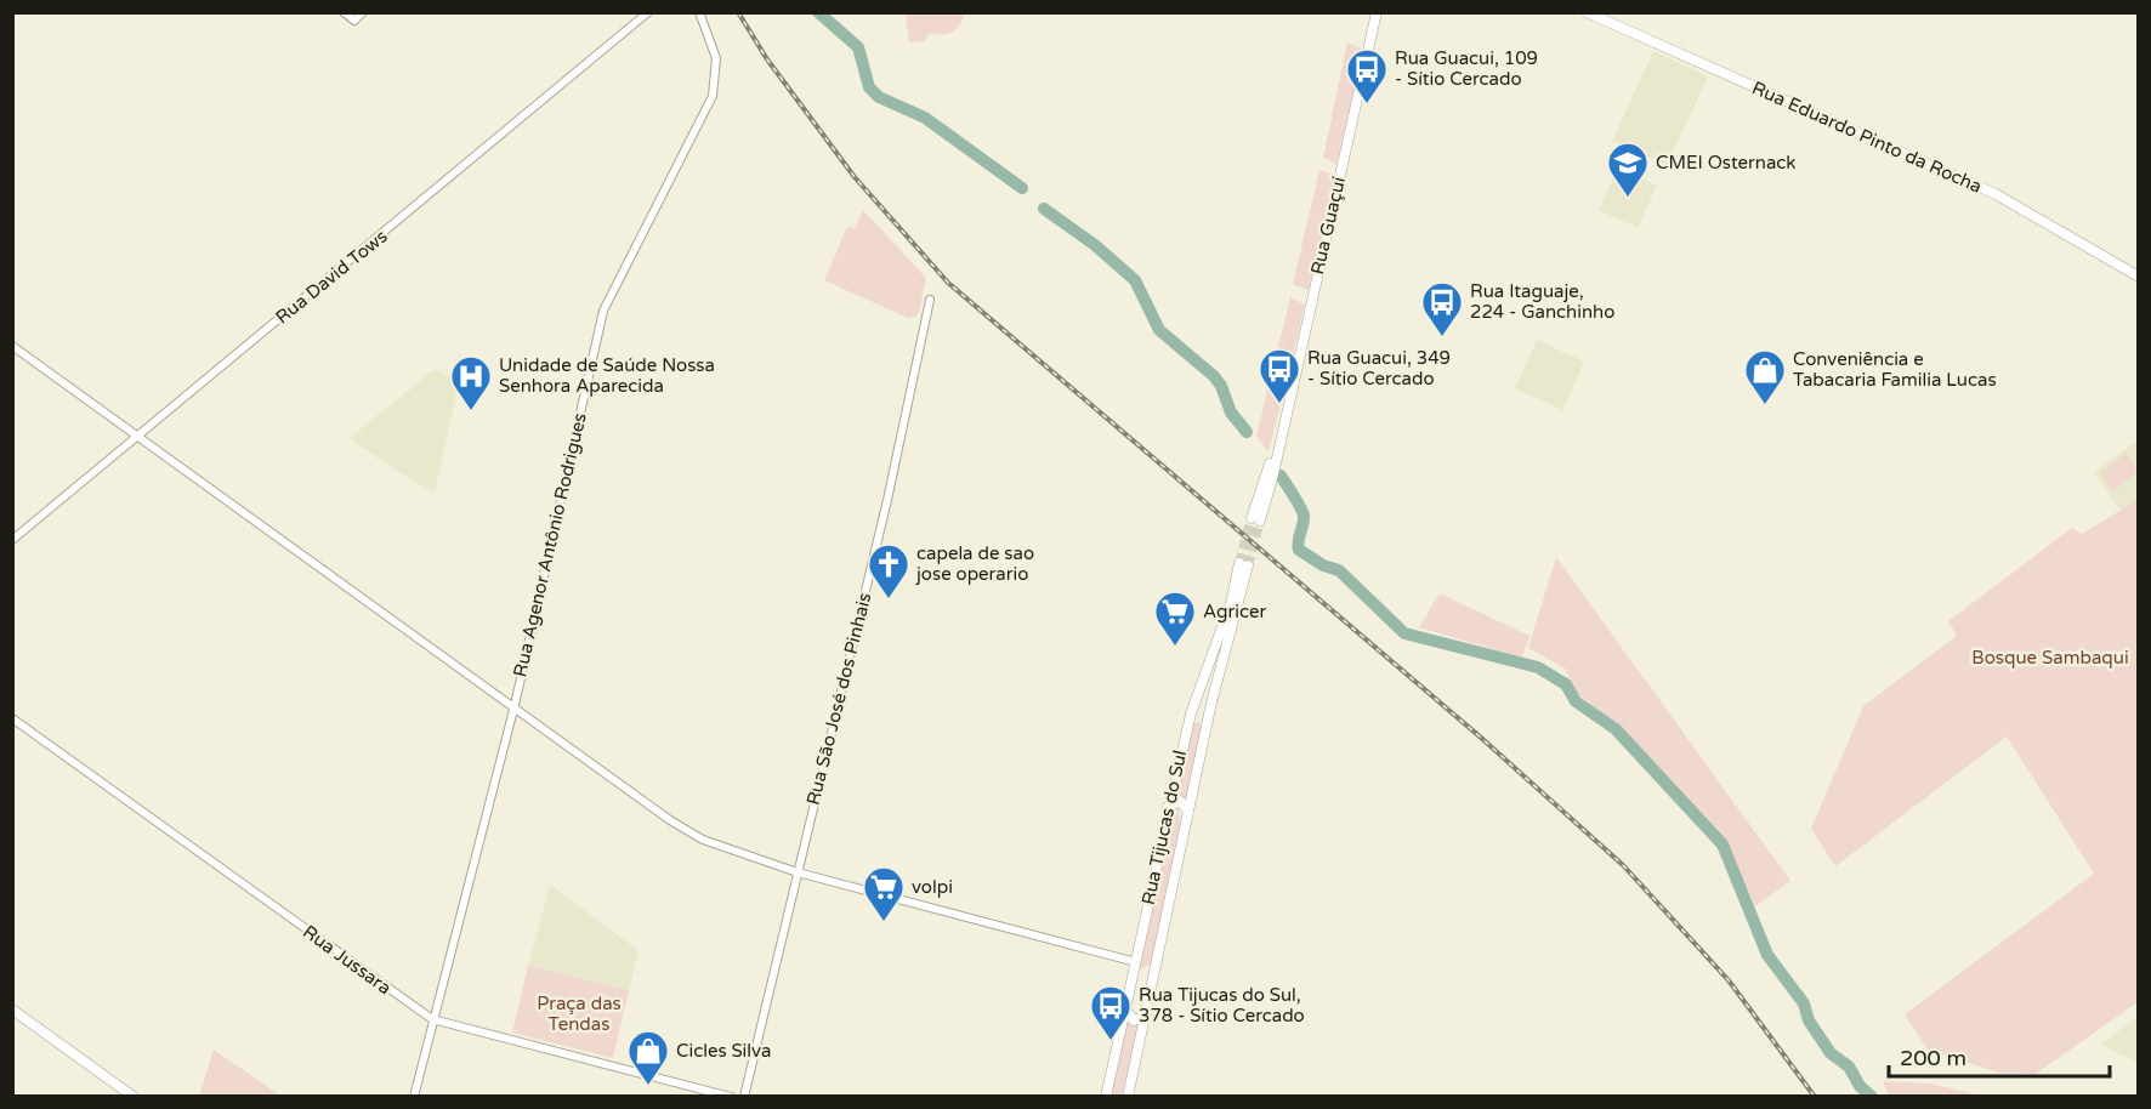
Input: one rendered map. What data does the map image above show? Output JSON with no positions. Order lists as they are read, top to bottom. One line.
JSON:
{"streets":{"main road":["Rua Eduardo Pinto da Rocha","Rua Guaçuí","Rua Tijucas do Sul"],"street":["Rua David Tows","Rua Agenor Antônio Rodrigues","Rua São José dos Pinhais","Rua Jussara"]},"crossings":[["Rua Agenor Antônio Rodrigues","Rua Jussara"]],"parks":["Bosque Sambaqui","Praça das Tendas"],"places":{"bus stop":["Rua Guacui, 109 - Sítio Cercado","Rua Itaguaje, 224 - Ganchinho","Rua Guacui, 349 - Sítio Cercado","Rua Tijucas do Sul, 378 - Sítio Cercado"],"school or university":["CMEI Osternack"],"shop":["Conveniência e Tabacaria Familia Lucas","Cicles Silva"],"hospital":["Unidade de Saúde Nossa Senhora Aparecida"],"church":["capela de sao jose operario"],"supermarket":["Agricer","volpi"]},"scale_bar":"200 m"}
